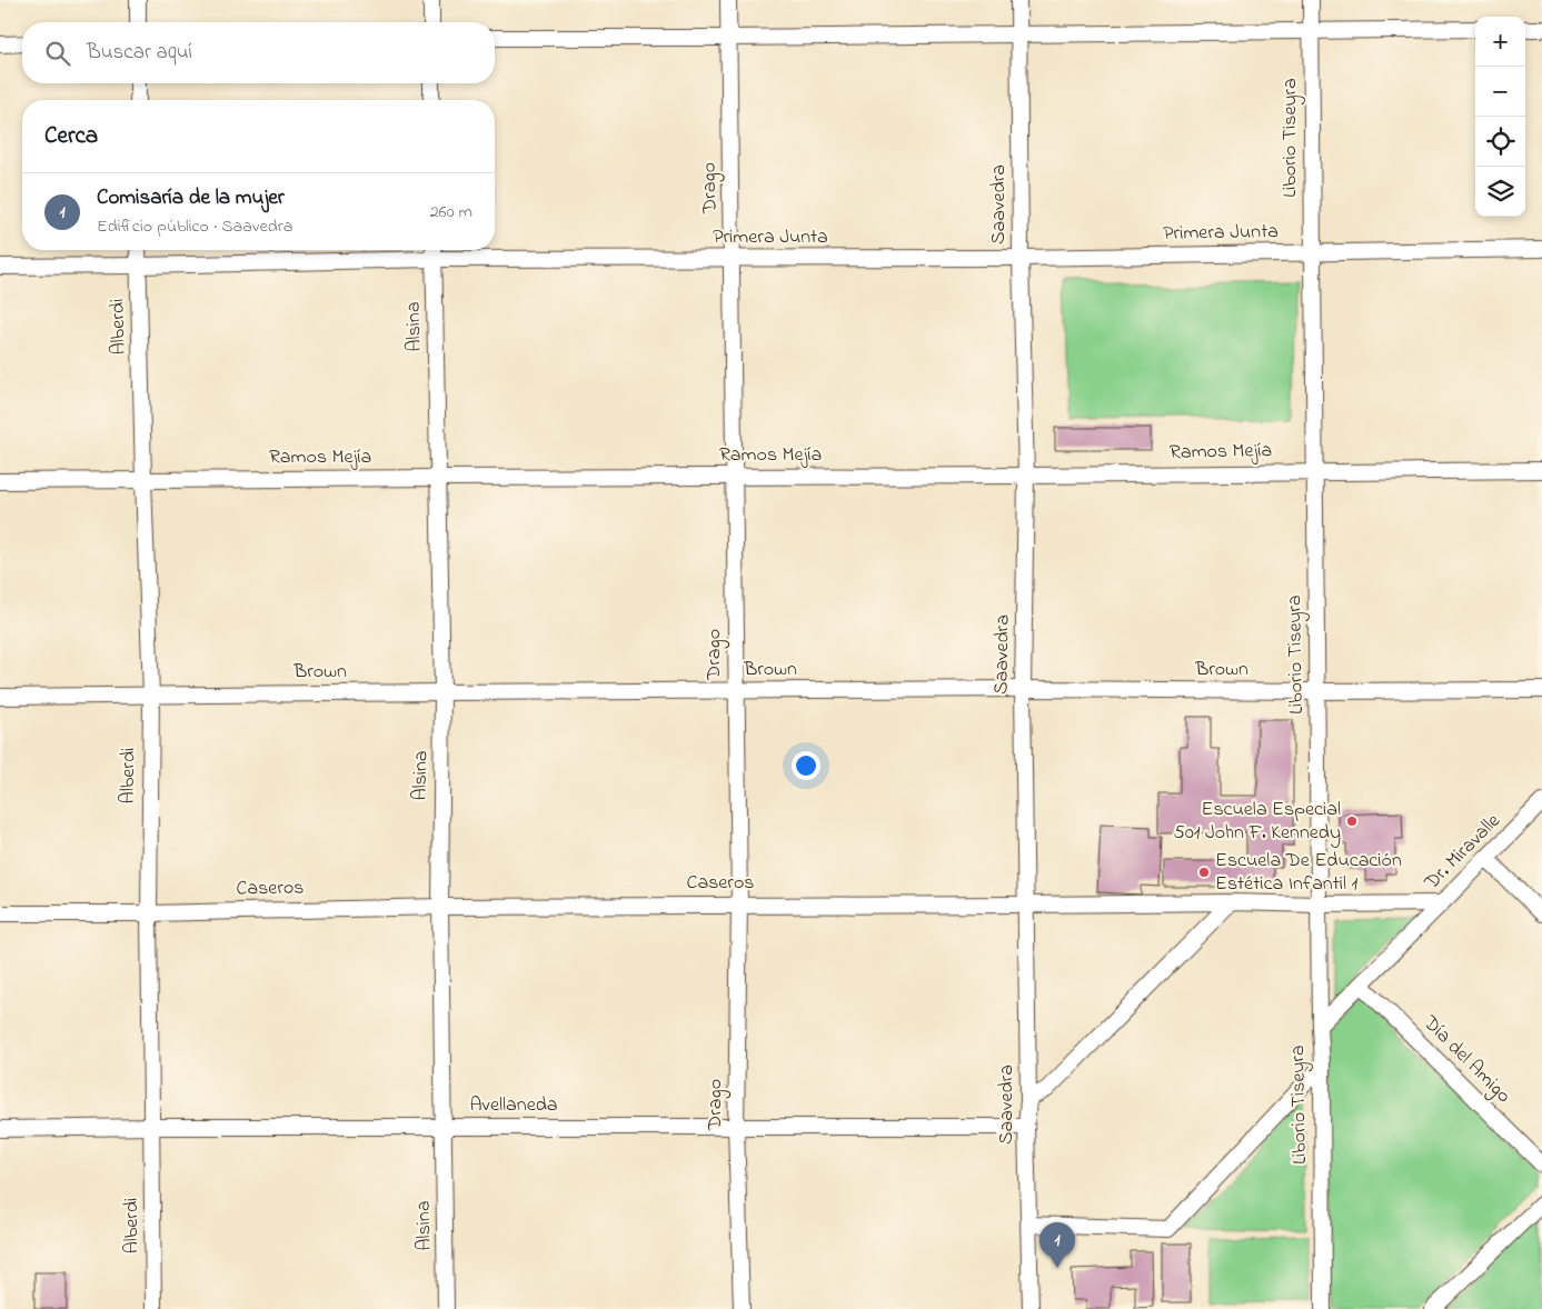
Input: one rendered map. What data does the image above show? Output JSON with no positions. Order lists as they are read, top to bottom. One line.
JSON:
{"streets":{"street":["Liborio Tiseyra","Drago","Saavedra","Primera Junta","Alberdi","Alsina","Ramos Mejía","Brown","Dr. Miravalle","Caseros","Día del Amigo","Avellaneda"]},"crossings":[["Liborio Tiseyra","Primera Junta"],["Liborio Tiseyra","Ramos Mejía"],["Liborio Tiseyra","Brown"],["Liborio Tiseyra","Dr. Miravalle"],["Liborio Tiseyra","Caseros"],["Drago","Primera Junta"],["Drago","Ramos Mejía"],["Drago","Brown"],["Drago","Caseros"],["Drago","Avellaneda"],["Saavedra","Primera Junta"],["Saavedra","Ramos Mejía"],["Saavedra","Brown"],["Saavedra","Caseros"],["Saavedra","Avellaneda"],["Primera Junta","Alberdi"],["Primera Junta","Alsina"],["Alberdi","Ramos Mejía"],["Alberdi","Brown"],["Alberdi","Caseros"],["Alberdi","Avellaneda"],["Alsina","Ramos Mejía"],["Alsina","Brown"],["Alsina","Caseros"],["Alsina","Avellaneda"],["Dr. Miravalle","Caseros"],["Dr. Miravalle","Día del Amigo"]],"places":["Escuela Especial 501 John F. Kennedy","Escuela De Educación Estética Infantil 1"],"page":{"map_buttons":["+","−"],"search":"Buscar aquí","heading":"Cerca","list":[{"mark":"1","name":"Comisaría de la mujer","note":"Edificio público · Saavedra","value":"260 m"}],"pins":"1"}}
